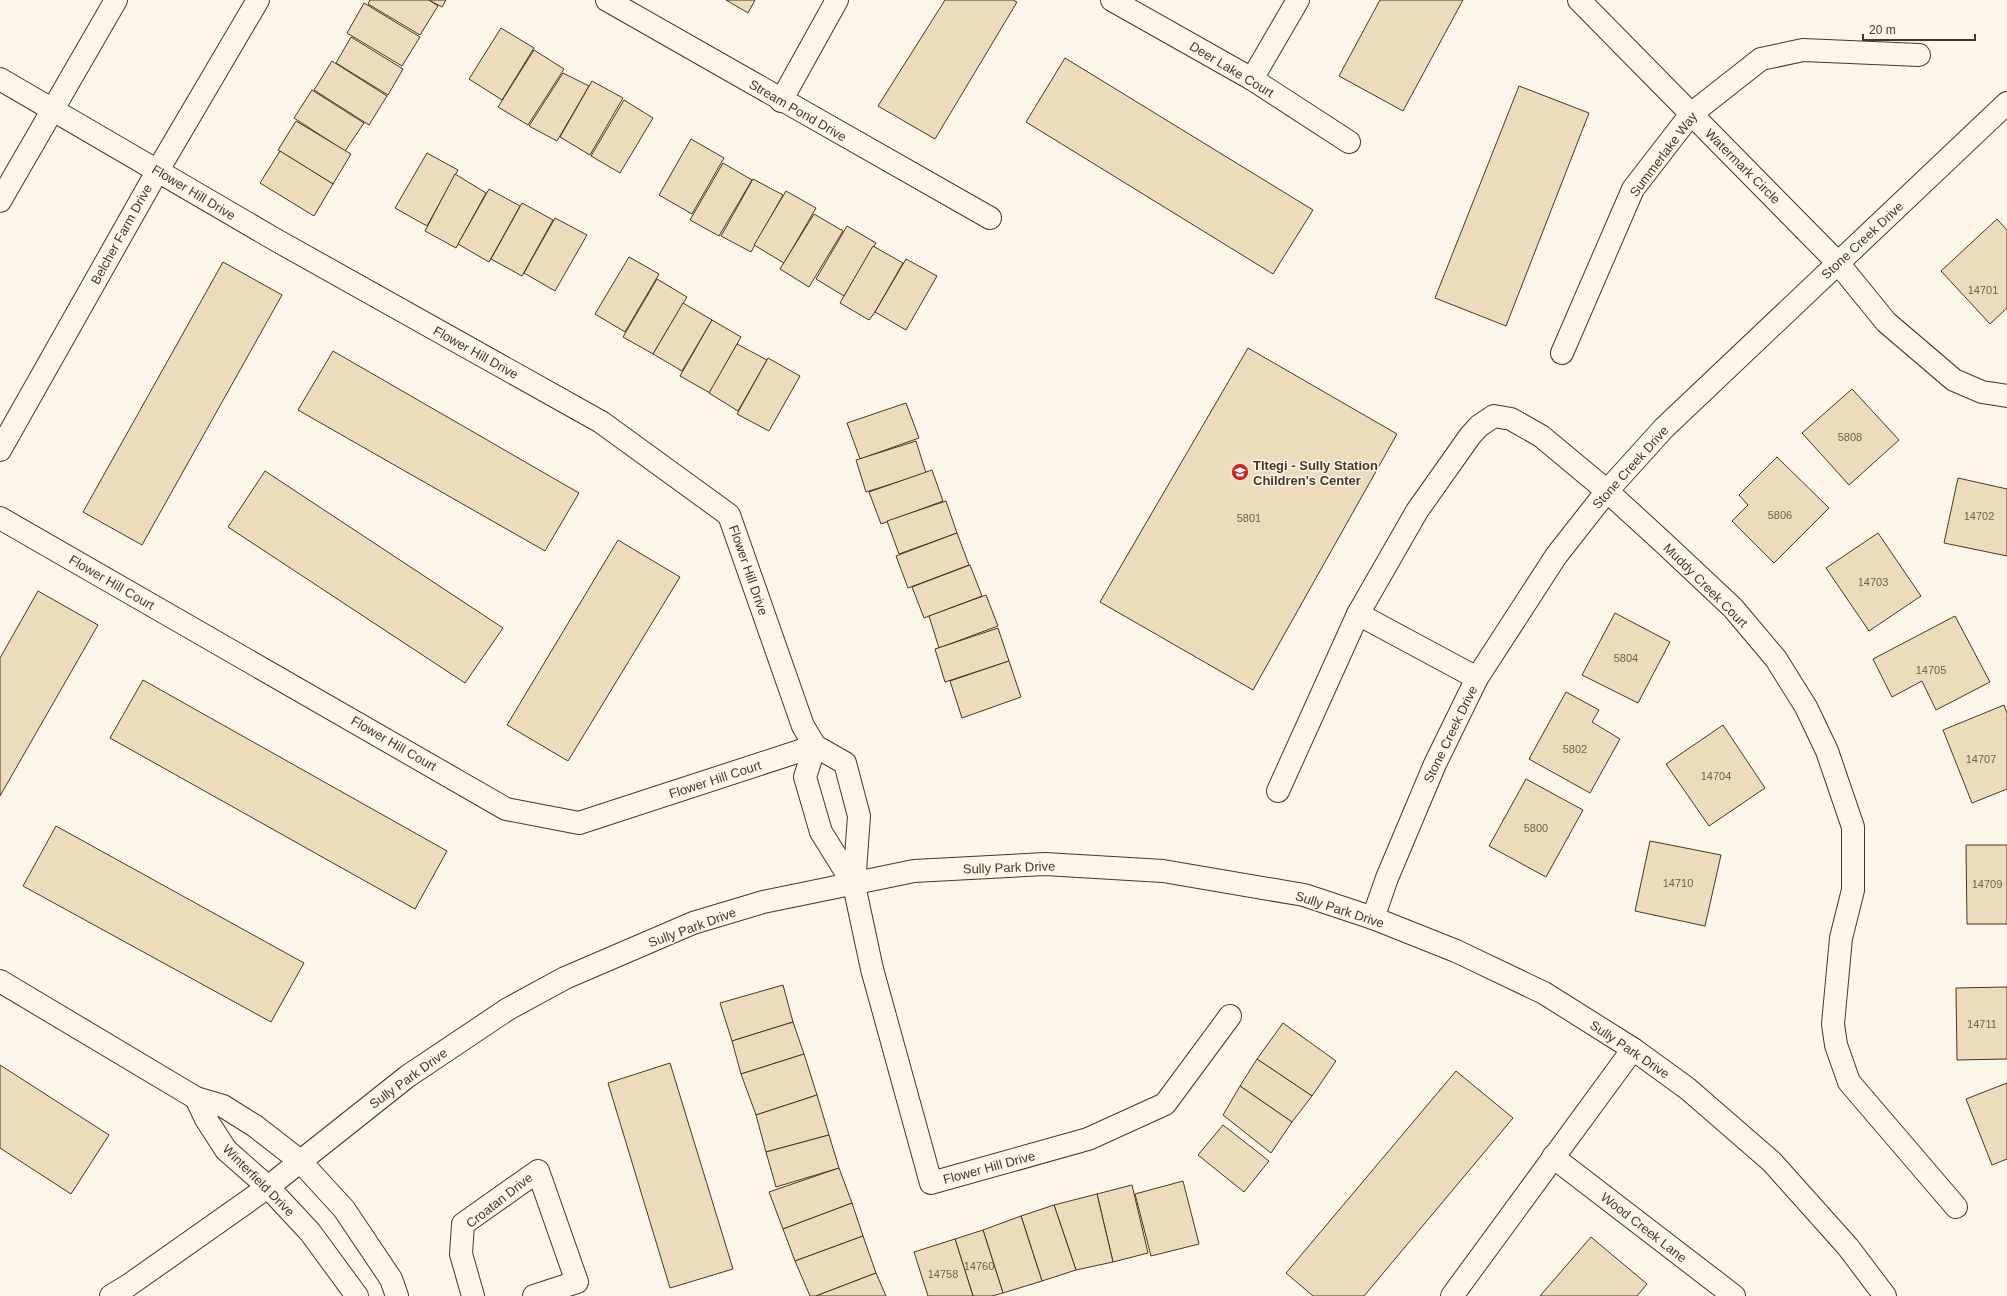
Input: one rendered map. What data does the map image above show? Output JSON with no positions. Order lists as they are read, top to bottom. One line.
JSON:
{"streets":{"street":["Deer Lake Court","Stream Pond Drive","Summerlake Way","Watermark Circle","Flower Hill Drive","Belcher Farm Drive","Stone Creek Drive","Flower Hill Court","Muddy Creek Court","Sully Park Drive","Winterfield Drive","Croatan Drive","Wood Creek Lane"]},"crossings":[["Summerlake Way","Watermark Circle"],["Watermark Circle","Stone Creek Drive"],["Flower Hill Drive","Belcher Farm Drive"],["Flower Hill Drive","Flower Hill Court"],["Flower Hill Drive","Sully Park Drive"],["Stone Creek Drive","Muddy Creek Court"],["Stone Creek Drive","Sully Park Drive"],["Sully Park Drive","Winterfield Drive"]],"places":{"school or university":["Tltegi - Sully Station Children's Center"]},"house_numbers":["14701","5808","5806","14702","5801","14703","5804","14705","5802","14707","14704","5800","14710","14709","14711","14760","14758"],"scale_bar":"20 m"}
